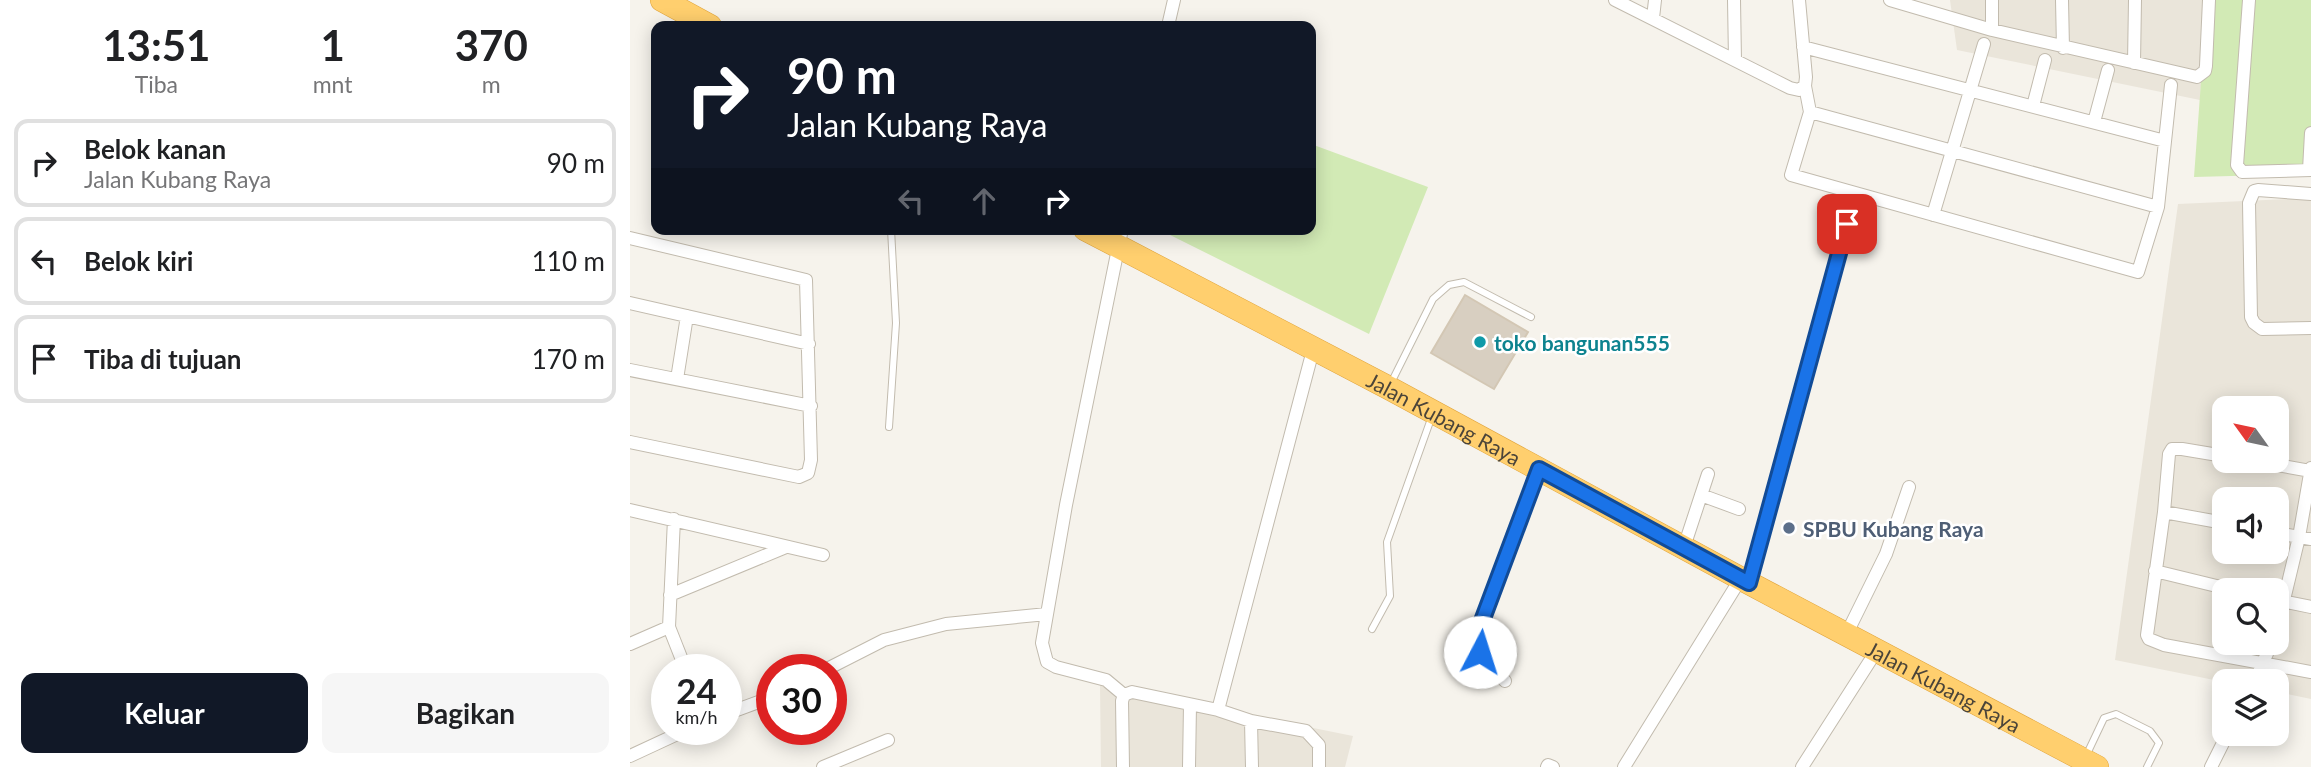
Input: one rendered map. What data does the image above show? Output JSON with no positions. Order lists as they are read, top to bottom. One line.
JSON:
{"streets":{"highway":["Jalan Kubang Raya"]},"places":["toko bangunan555","SPBU Kubang Raya"],"north":"top left","page":{"eta":["13:51","Tiba","1","mnt","370","m"],"turn":["90 m","Jalan Kubang Raya"],"list":[{"name":"Belok kanan","note":"Jalan Kubang Raya","value":"90 m"},{"name":"Belok kiri","value":"110 m"},{"name":"Tiba di tujuan","value":"170 m"}],"speed":"24 km/h","limit":"30","buttons":["Keluar","Bagikan"]}}
